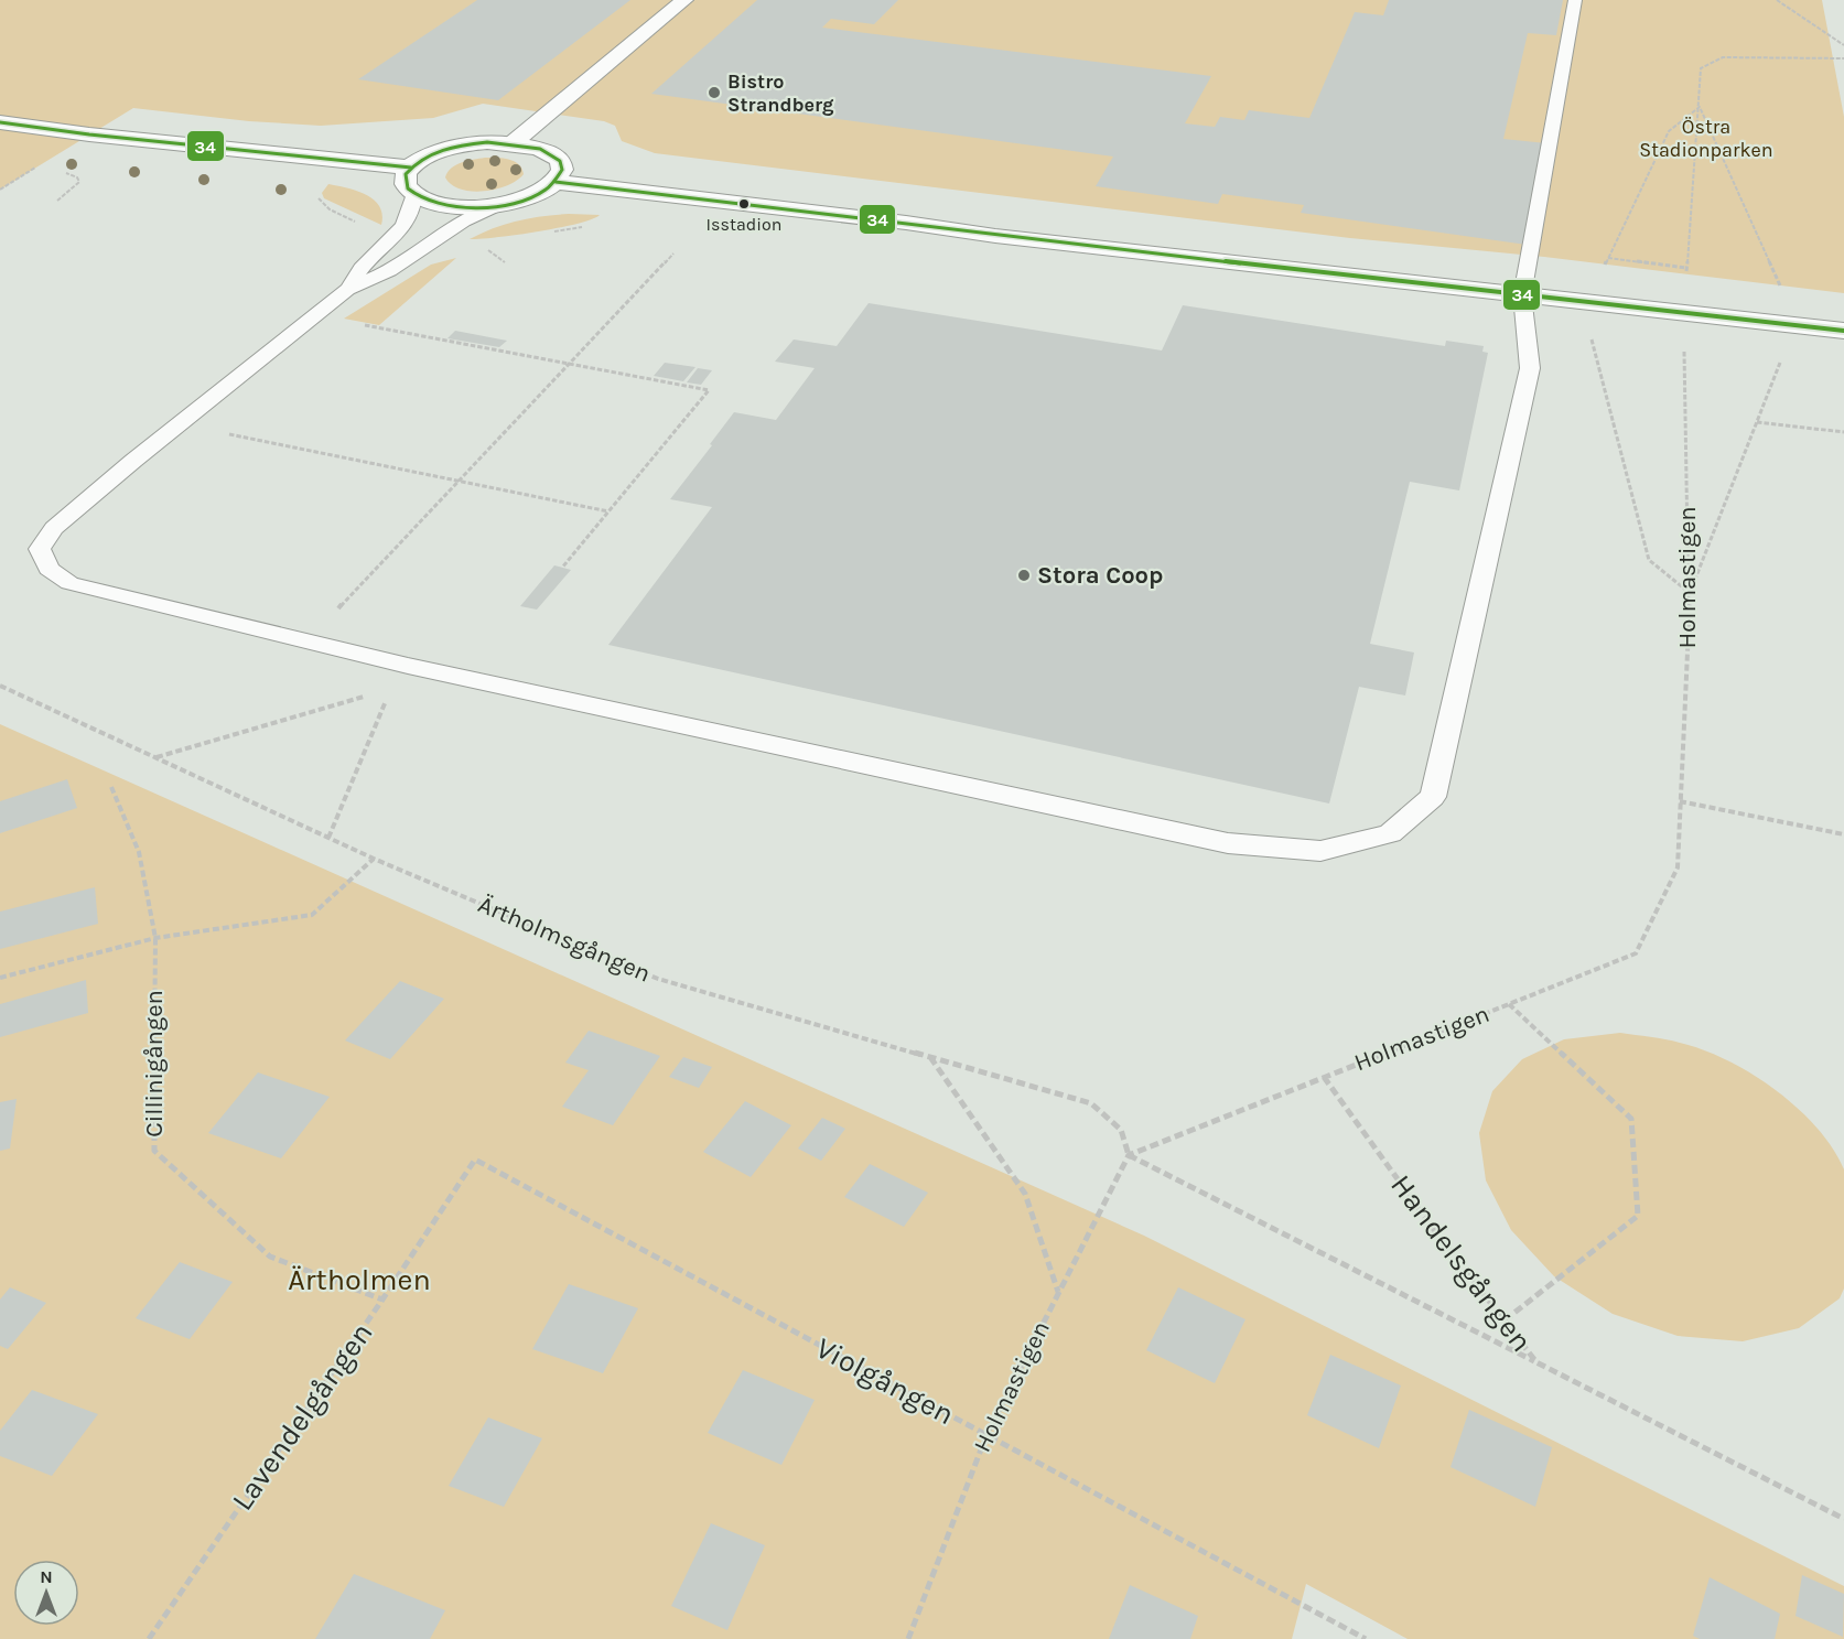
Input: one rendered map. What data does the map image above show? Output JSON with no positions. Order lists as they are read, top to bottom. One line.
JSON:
{"streets":{"path":["Holmastigen","Ärtholmsgången","Cillinigången","Handelsgången","Violgången","Lavendelgången"]},"crossings":[["Holmastigen","Ärtholmsgången"],["Holmastigen","Handelsgången"],["Holmastigen","Violgången"],["Cillinigången","Lavendelgången"],["Violgången","Lavendelgången"]],"parks":["Östra Stadionparken","Ärtholmen"],"places":["Bistro Strandberg","Isstadion","Stora Coop"],"lines":["transit line 34"],"north":"top"}
